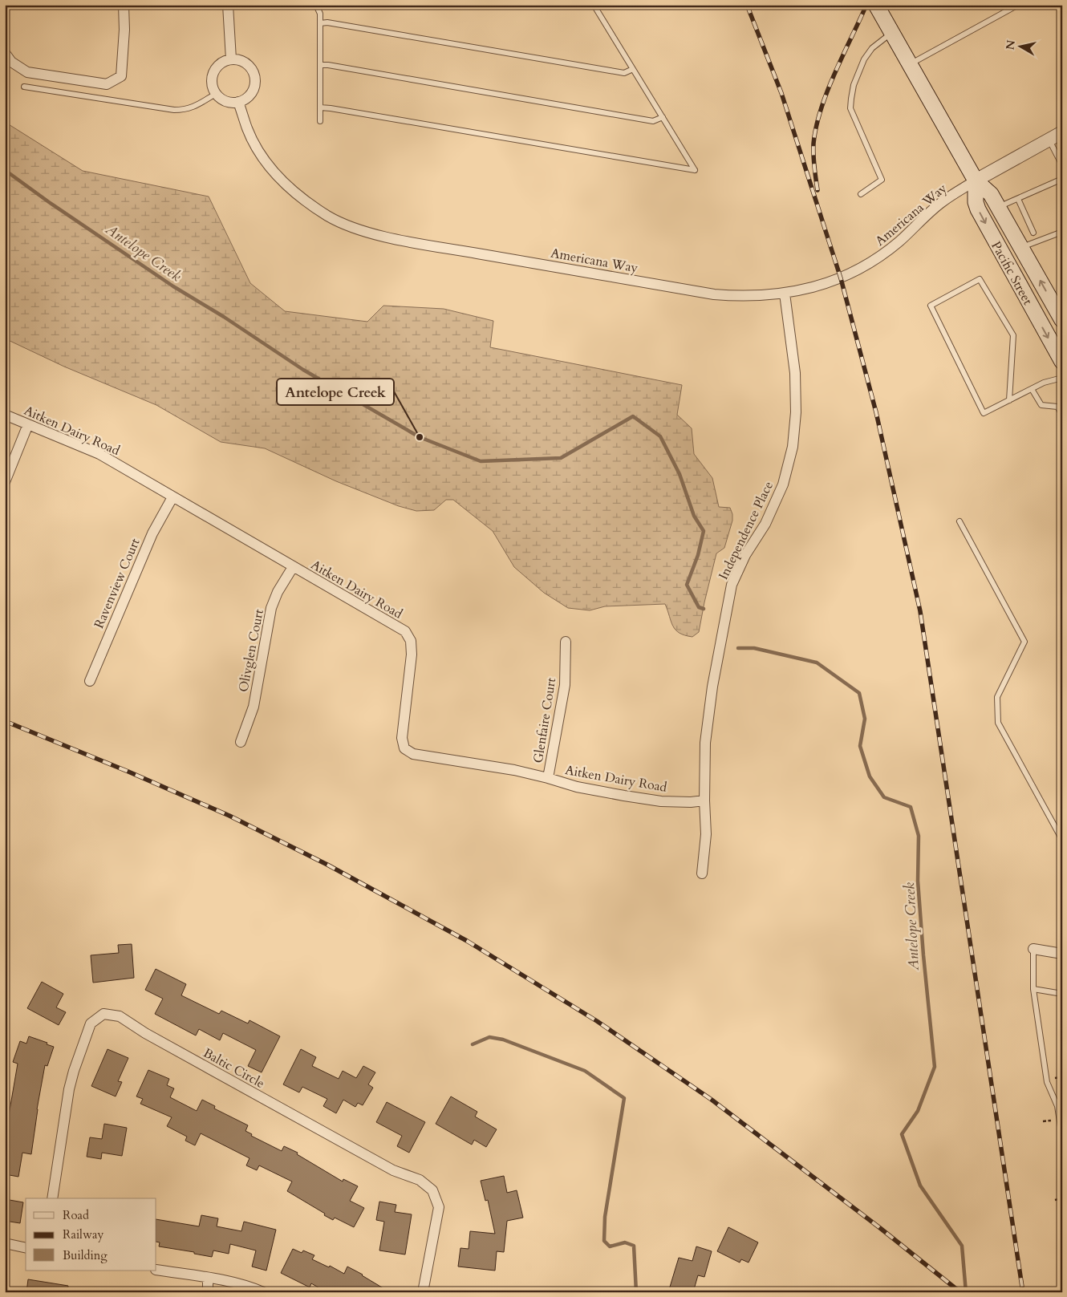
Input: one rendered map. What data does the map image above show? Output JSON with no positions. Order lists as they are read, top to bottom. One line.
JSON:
{"streets":{"main road":["Pacific Street"],"street":["Americana Way","Aitken Dairy Road","Independence Place","Ravenview Court","Olivglen Court","Glenfaire Court","Baltic Circle"]},"crossings":[["Americana Way","Pacific Street"],["Americana Way","Independence Place"],["Aitken Dairy Road","Independence Place"],["Aitken Dairy Road","Ravenview Court"],["Aitken Dairy Road","Olivglen Court"],["Aitken Dairy Road","Glenfaire Court"]],"water":["Antelope Creek"],"places":["Antelope Creek"],"legend":["Road","Railway","Building"],"north":"left"}
